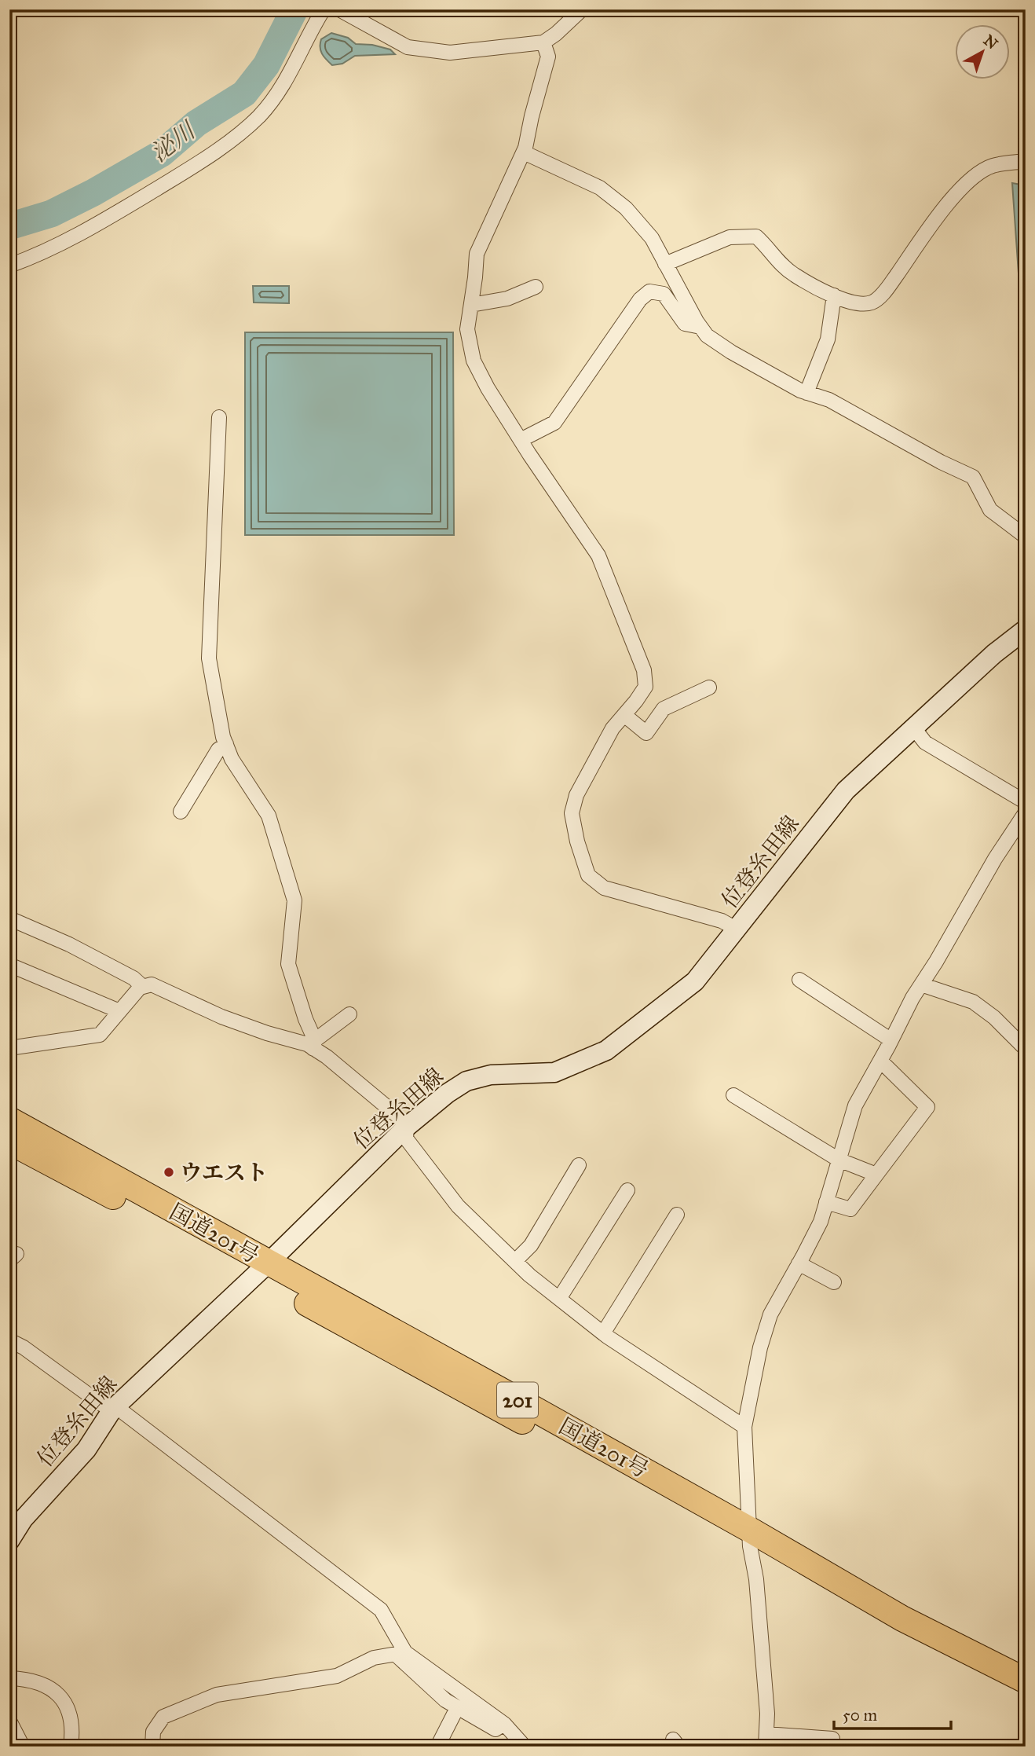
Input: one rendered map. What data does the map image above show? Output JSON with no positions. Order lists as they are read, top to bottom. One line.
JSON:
{"streets":{"highway":["国道201号","201"],"main road":["位登糸田線"]},"crossings":[["位登糸田線","国道201号"]],"water":["泌川"],"places":["ウエスト"],"scale_bar":"50 m","north":"top right"}
